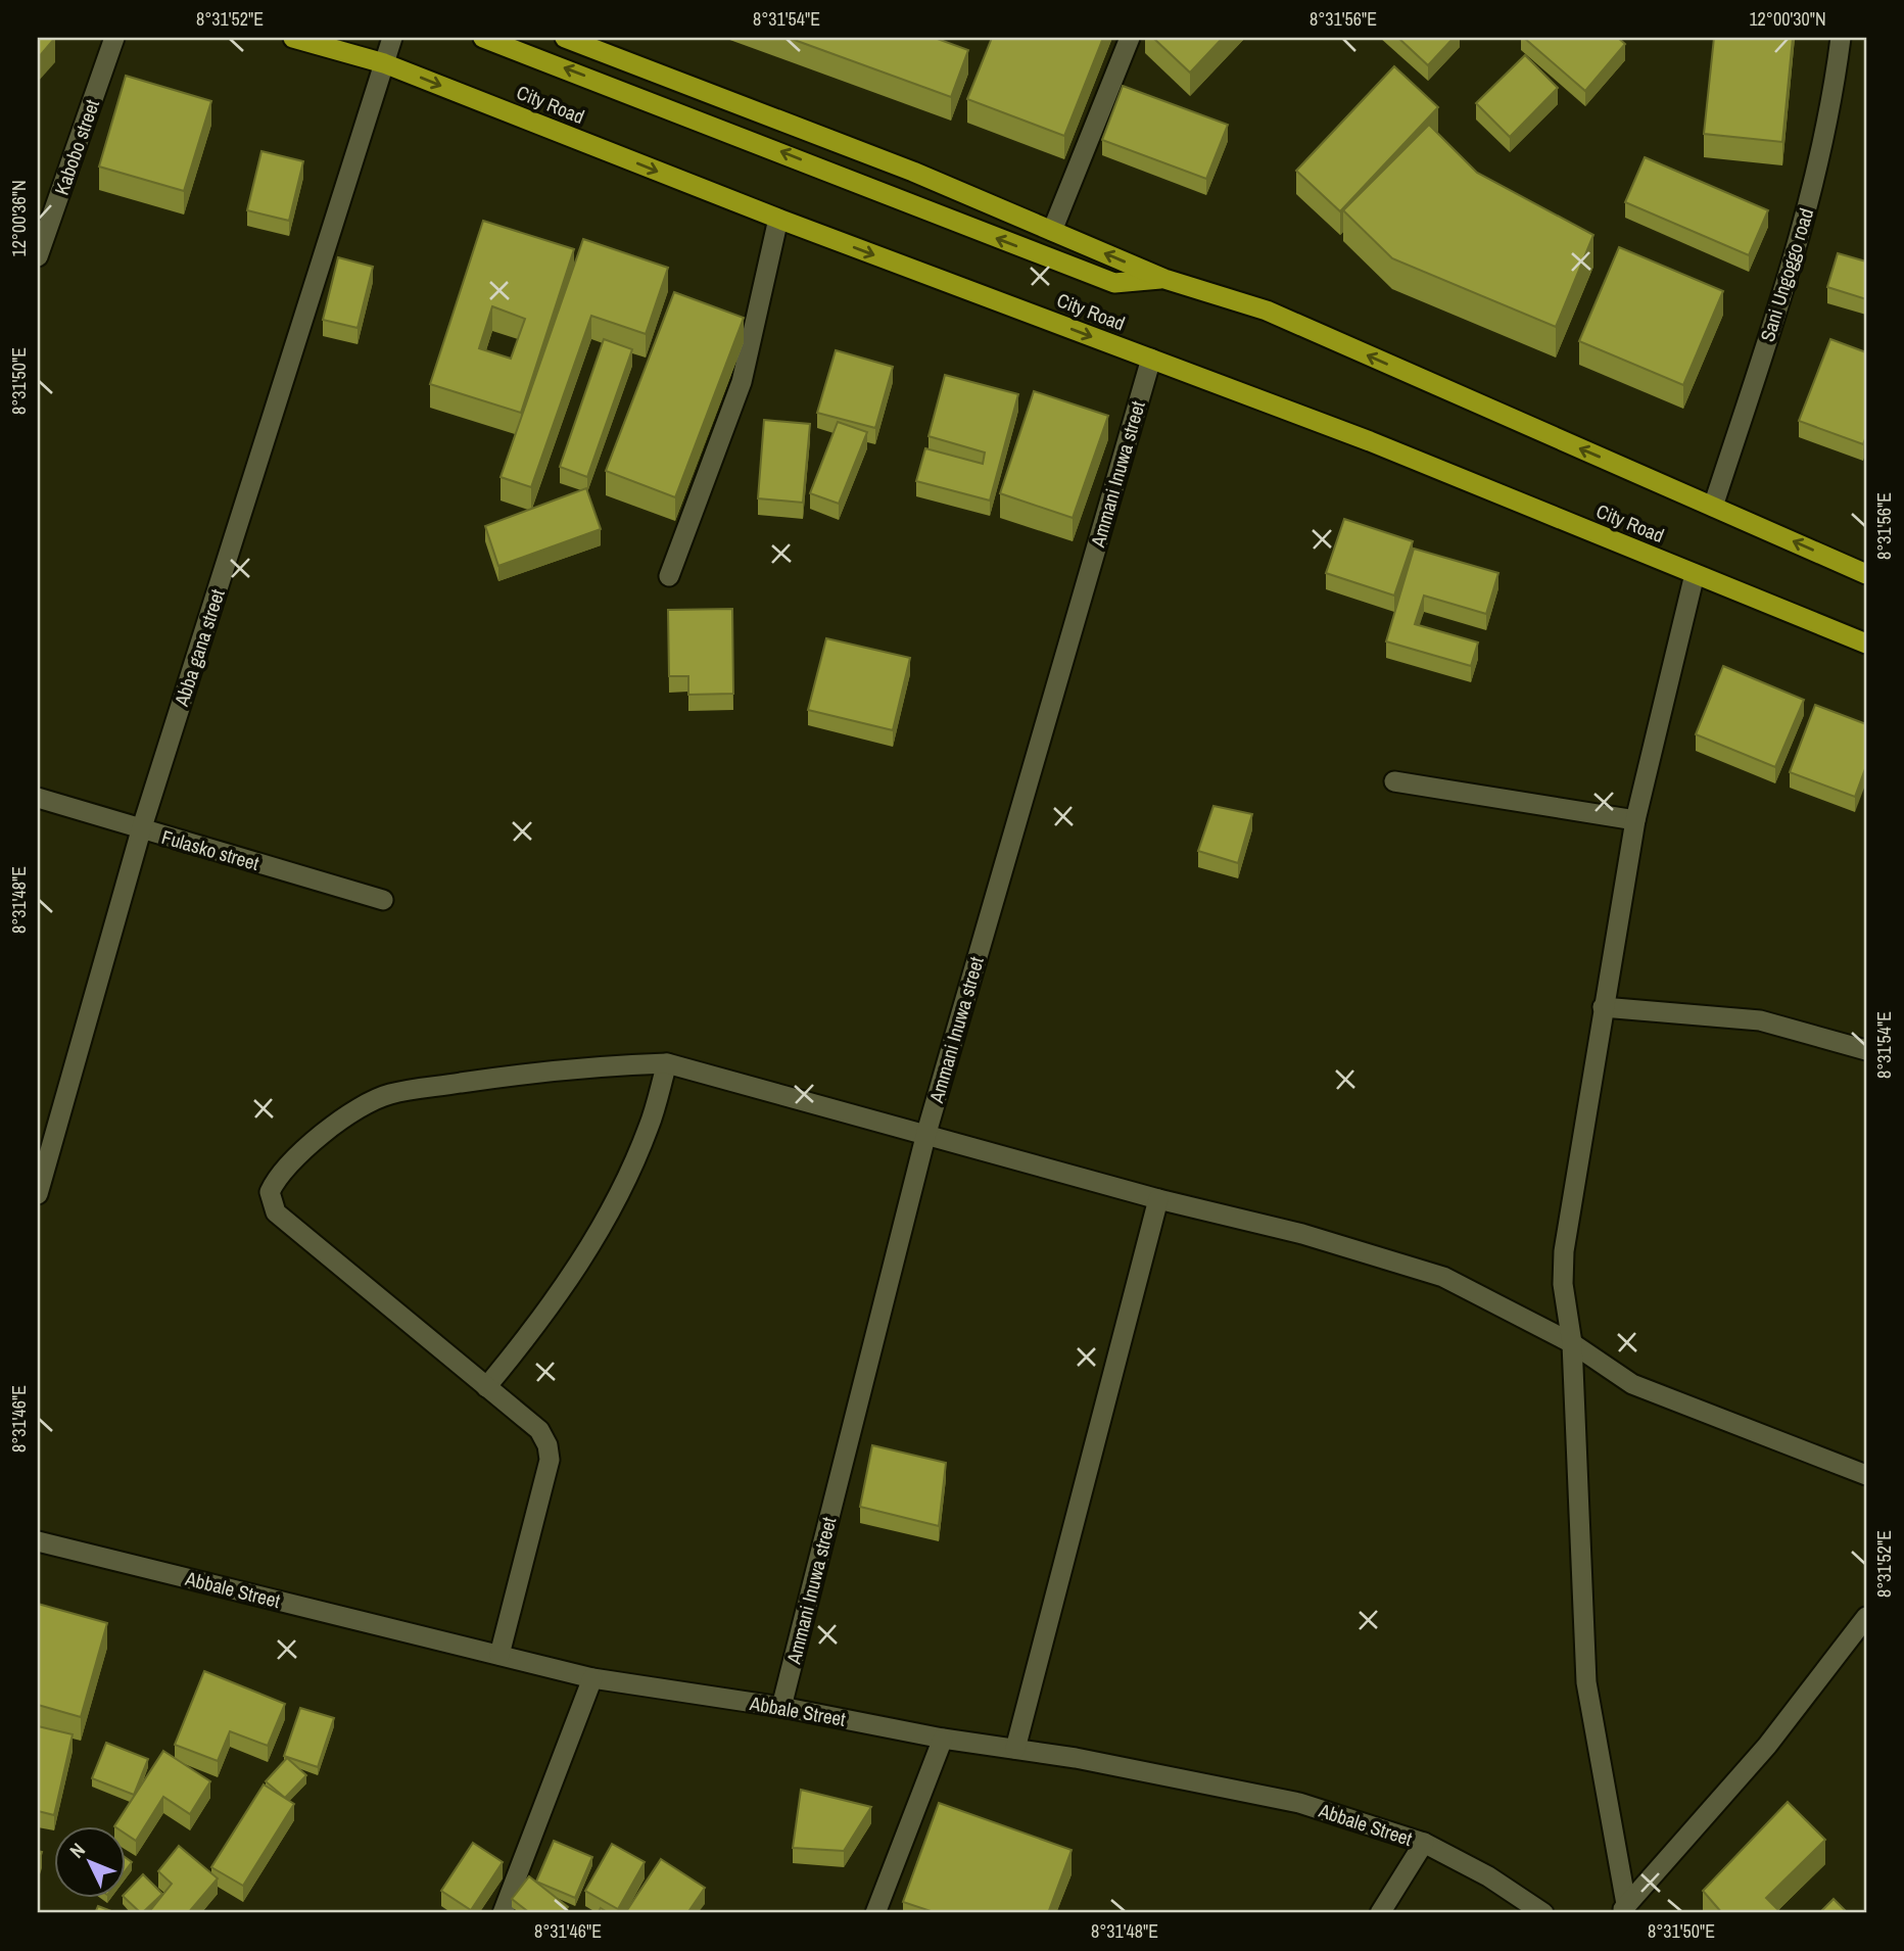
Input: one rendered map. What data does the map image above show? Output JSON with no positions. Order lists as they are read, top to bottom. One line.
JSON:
{"streets":{"highway":["City Road"],"street":["Kabobo street","Sani Ungoggo road","Ammani Inuwa street","Abba gana street","Fulasko street","Abbale Street"]},"crossings":[["City Road","Ammani Inuwa street"],["City Road","Abba gana street"],["Ammani Inuwa street","Abbale Street"],["Abba gana street","Fulasko street"]],"north":"top left","coordinates":["8°31'52\"E","8°31'54\"E","8°31'56\"E","12°00'30\"N","12°00'36\"N","8°31'50\"E","8°31'48\"E","8°31'46\"E"]}
